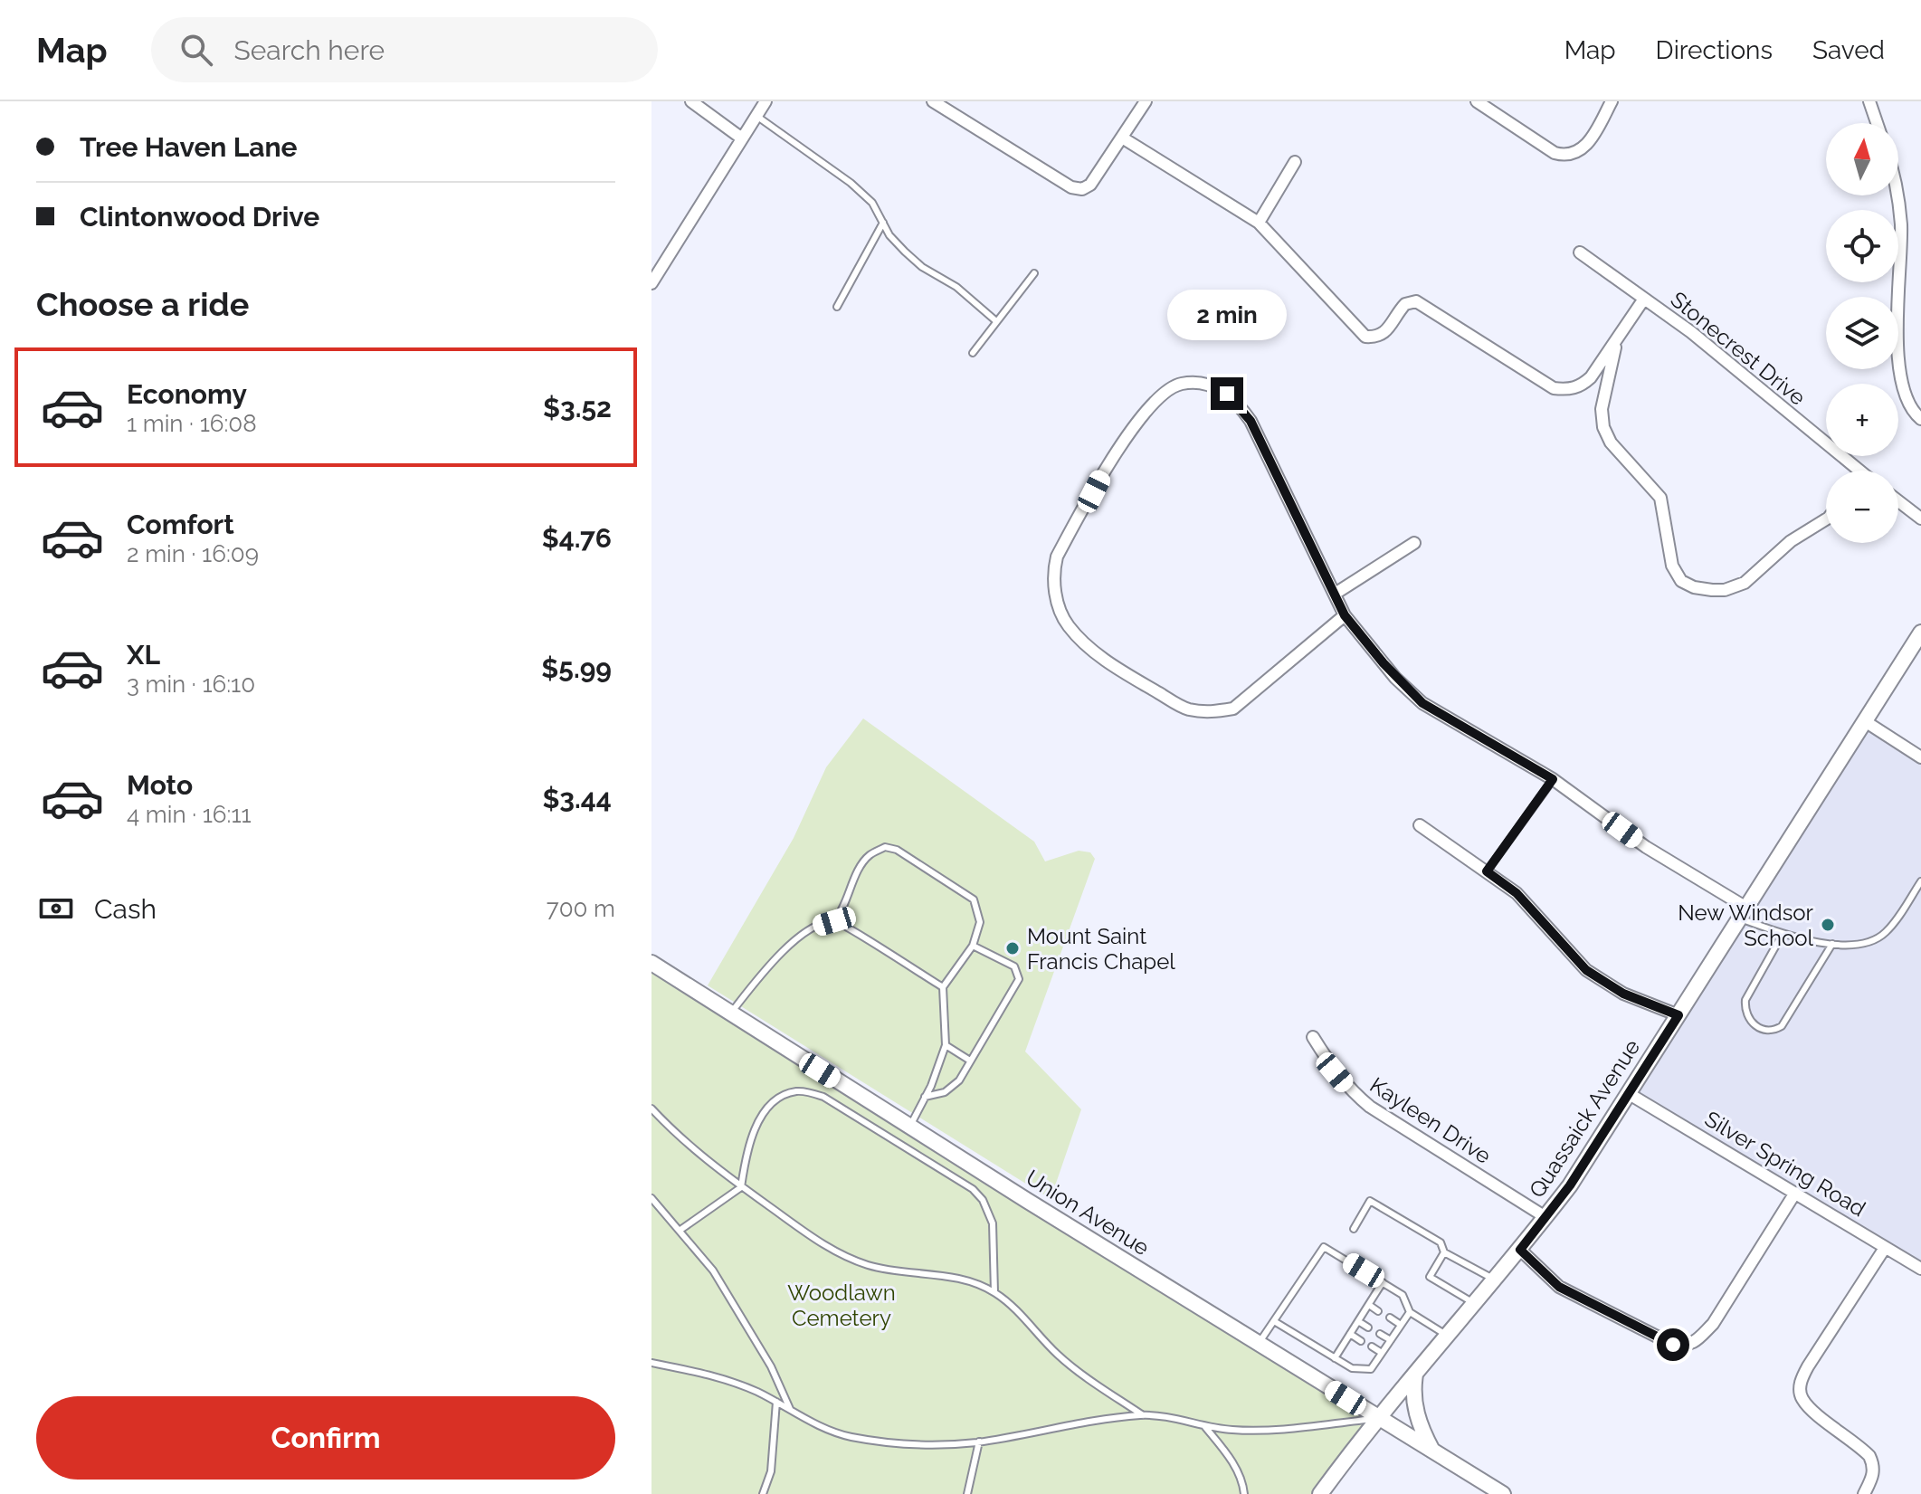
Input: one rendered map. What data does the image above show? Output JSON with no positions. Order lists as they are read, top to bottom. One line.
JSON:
{"streets":{"main road":["Quassaick Avenue","Union Avenue"],"street":["Stonecrest Drive","Kayleen Drive","Silver Spring Road"]},"crossings":[["Quassaick Avenue","Kayleen Drive"],["Quassaick Avenue","Silver Spring Road"],["Quassaick Avenue","Union Avenue"]],"parks":["Woodlawn Cemetery"],"places":["New Windsor School","Mount Saint Francis Chapel"],"north":"top","page":{"header":"Map","search":"Search here","nav":["Map","Directions","Saved"],"banner":["Tree Haven Lane","Clintonwood Drive"],"map_buttons":["+","−"],"heading":"Choose a ride","bubble":"2 min","list":[{"name":"Economy","note":"1 min · 16:08","value":"$3.52"},{"name":"Comfort","note":"2 min · 16:09","value":"$4.76"},{"name":"XL","note":"3 min · 16:10","value":"$5.99"},{"name":"Moto","note":"4 min · 16:11","value":"$3.44"}],"pay":["Cash","700 m"],"buttons":"Confirm"}}
